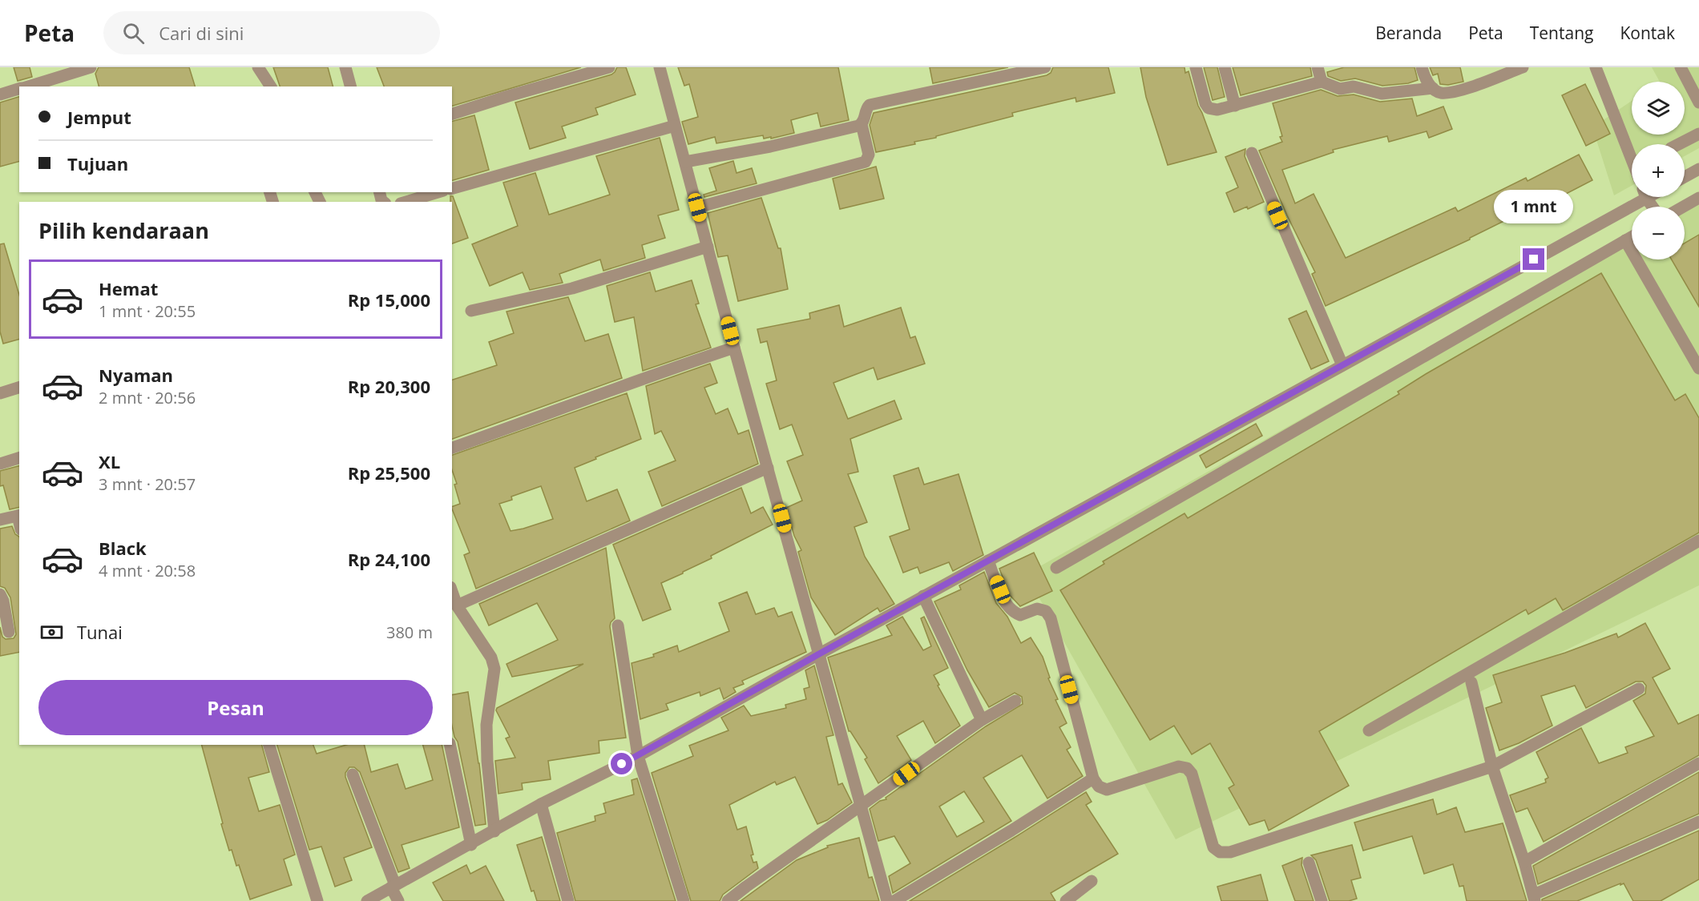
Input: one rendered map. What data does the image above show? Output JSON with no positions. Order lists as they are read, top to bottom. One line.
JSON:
{"page":{"header":"Peta","search":"Cari di sini","nav":["Beranda","Peta","Tentang","Kontak"],"map_buttons":["+","−"],"banner":["Jemput","Tujuan"],"bubble":"1 mnt","heading":"Pilih kendaraan","list":[{"name":"Hemat","note":"1 mnt · 20:55","value":"Rp 15,000"},{"name":"Nyaman","note":"2 mnt · 20:56","value":"Rp 20,300"},{"name":"XL","note":"3 mnt · 20:57","value":"Rp 25,500"},{"name":"Black","note":"4 mnt · 20:58","value":"Rp 24,100"}],"pay":["Tunai","380 m"],"buttons":"Pesan"}}
